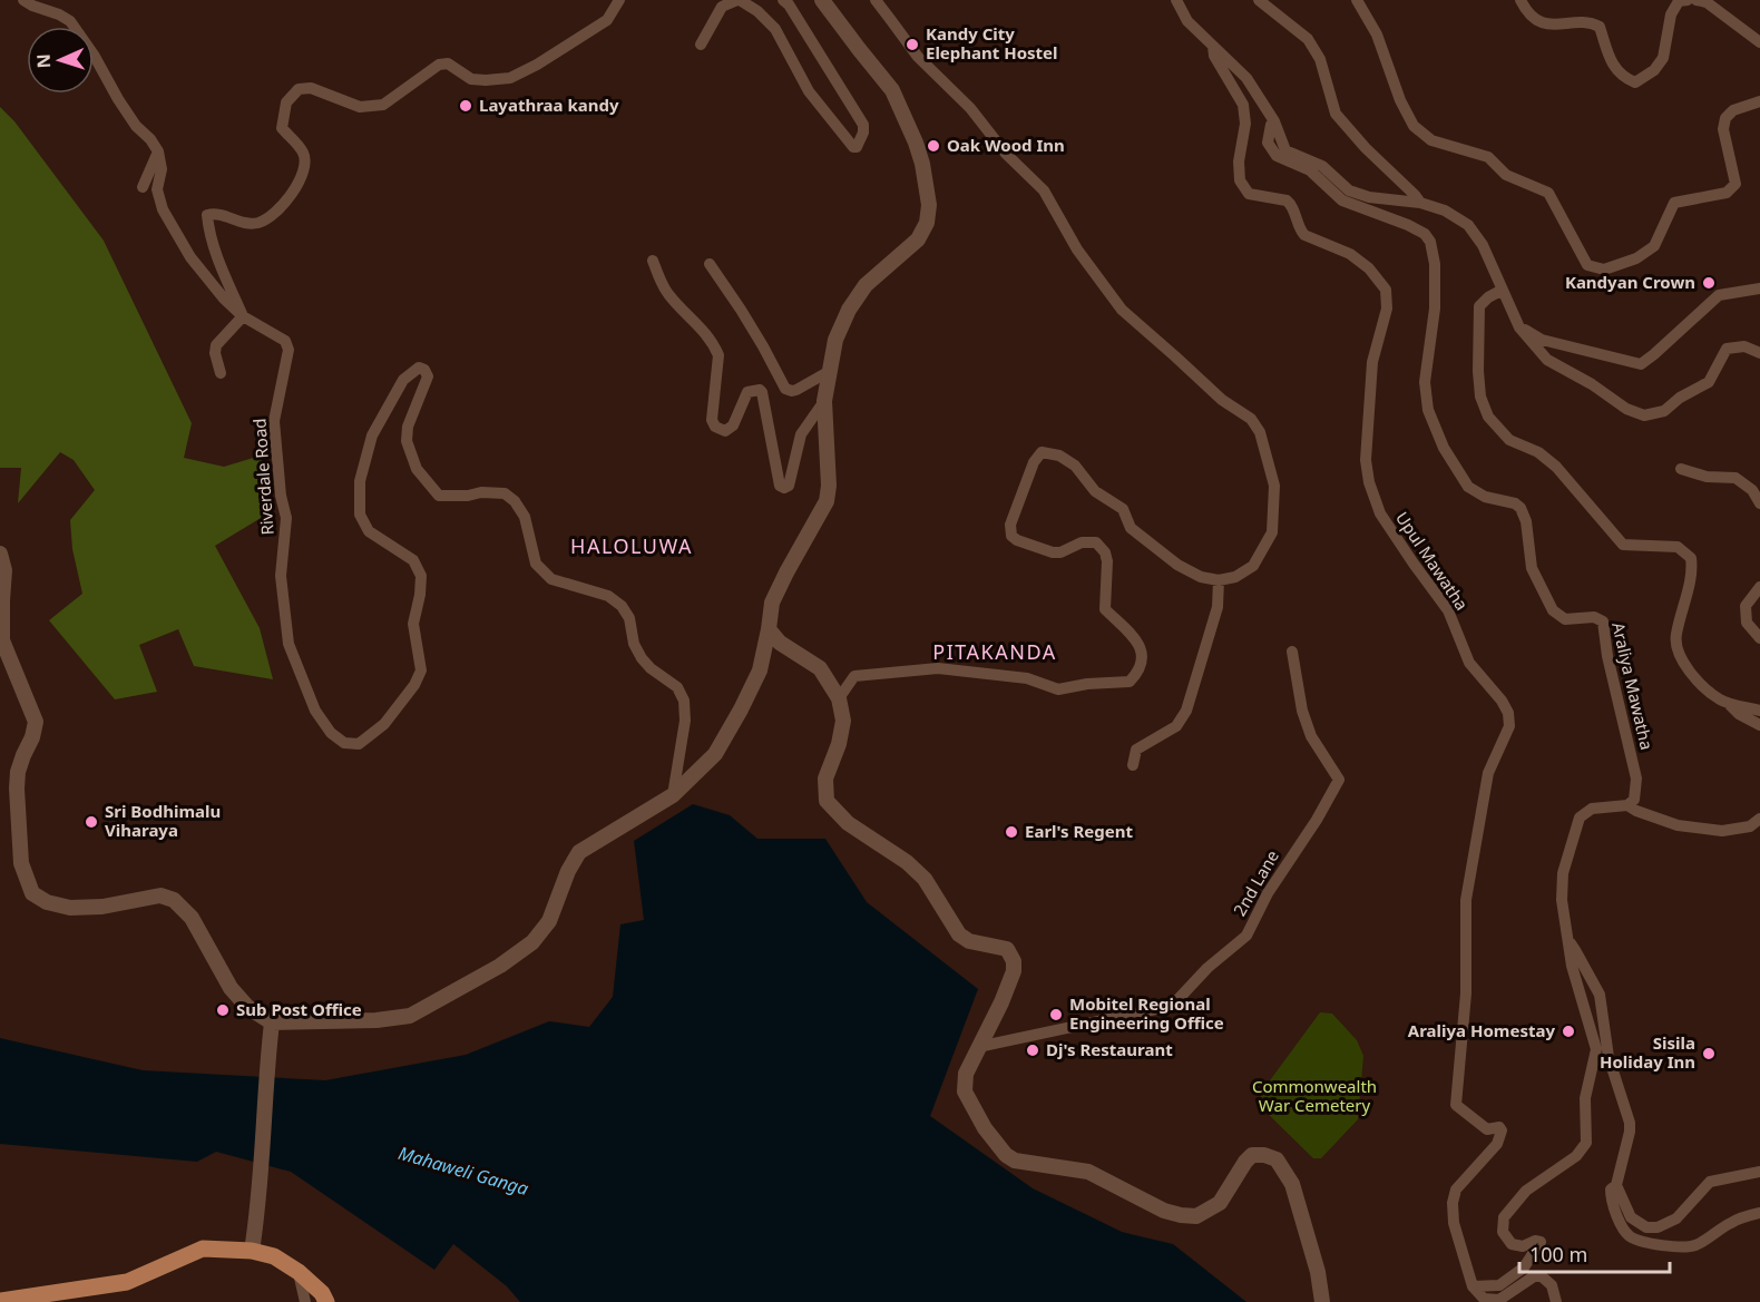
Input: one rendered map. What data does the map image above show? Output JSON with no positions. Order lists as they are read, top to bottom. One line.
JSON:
{"streets":{"street":["Riverdale Road","Upul Mawatha","Araliya Mawatha","2nd Lane"]},"districts":["HALOLUWA","PITAKANDA"],"water":["Mahaweli Ganga"],"parks":["Commonwealth War Cemetery"],"places":["Kandy City Elephant Hostel","Layathraa kandy","Oak Wood Inn","Kandyan Crown","Sri Bodhimalu Viharaya","Earl's Regent","Sub Post Office","Mobitel Regional Engineering Office","Araliya Homestay","Dj's Restaurant","Sisila Holiday Inn"],"scale_bar":"100 m","north":"left"}
